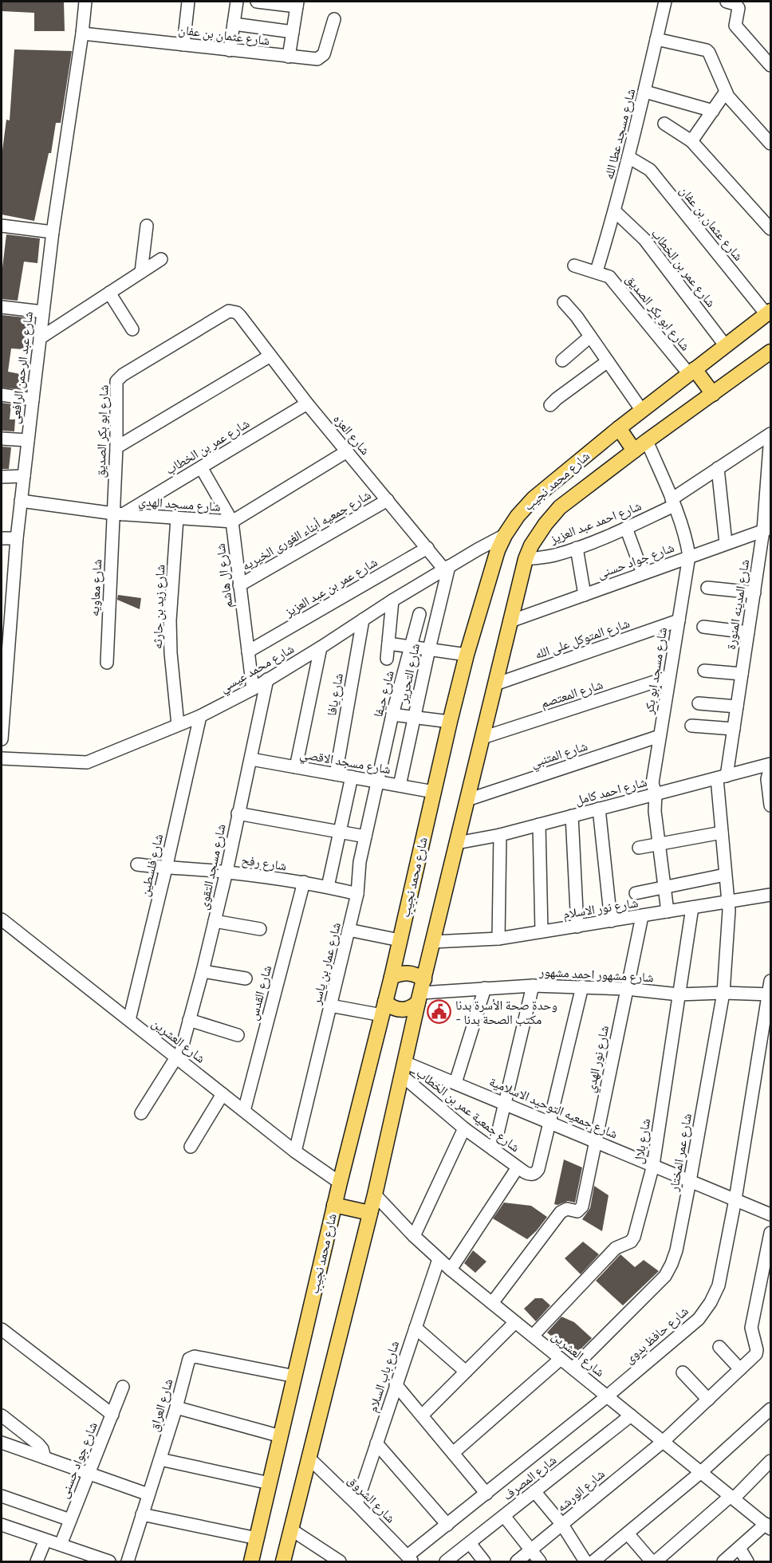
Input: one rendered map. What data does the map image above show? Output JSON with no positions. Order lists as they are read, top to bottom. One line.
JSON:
{"streets":{"main road":["شارع محمد نجيب"],"street":["شارع عثمان بن عفان","شارع مسجد عطا الله","شارع عمر بن الخطاب","شارع ابو بكر الصديق","شارع عبد الرحمن الرافعى","شارع العزه","شارع مسجد الهدي","شارع احمد عبد العزيز","شارع جمعيه أبناء الغورى الخيريه","شارع جواد حسنى","شارع ال هاشم","شارع عمر بن عبد العزيز","شارع معاويه","شارع المدينه المنورة","شارع زيد بن حارثه","شارع المتوكل على الله","شارع محمد عيسي","شارع مسجد ابو بكر","شارع التحرير","شارع حيفا","شارع المعتصم","شارع يافا","شارع المتنبي","شارع مسجد الاقصي","شارع احمد كامل","شارع رفح","شارع فلسطين","شارع مسجد التقوى","شارع نور الاسلام","شارع عمار بن ياسر","شارع مشهور احمد مشهور","شارع القدس","شارع العشرين","شارع نور الهدي","شارع جمعيه التوحيد الاسلامية","شارع جمعية عمر بن الخطاب","شارع بلال","شارع عمر المختار","شارع حافظ بدوى","شارع باب السلام","شارع العراق","شارع المصرف","شارع الورشه","شارع الشروق"]},"crossings":[["شارع عثمان بن عفان","شارع مسجد عطا الله"],["شارع عثمان بن عفان","شارع عبد الرحمن الرافعى"],["شارع عثمان بن عفان","شارع محمد نجيب"],["شارع مسجد عطا الله","شارع عمر بن الخطاب"],["شارع مسجد عطا الله","شارع ابو بكر الصديق"],["شارع عمر بن الخطاب","شارع ابو بكر الصديق"],["شارع عمر بن الخطاب","شارع العزه"],["شارع عمر بن الخطاب","شارع محمد نجيب"],["شارع عمر بن الخطاب","شارع مسجد الهدي"],["شارع عمر بن الخطاب","شارع ال هاشم"],["شارع عمر بن الخطاب","شارع معاويه"],["شارع ابو بكر الصديق","شارع العزه"],["شارع ابو بكر الصديق","شارع محمد نجيب"],["شارع ابو بكر الصديق","شارع مسجد الهدي"],["شارع ابو بكر الصديق","شارع معاويه"],["شارع عبد الرحمن الرافعى","شارع مسجد الهدي"],["شارع العزه","شارع مسجد الهدي"],["شارع العزه","شارع جمعيه أبناء الغورى الخيريه"],["شارع العزه","شارع عمر بن عبد العزيز"],["شارع العزه","شارع محمد عيسي"],["شارع العزه","شارع التحرير"],["شارع محمد نجيب","شارع احمد عبد العزيز"],["شارع محمد نجيب","شارع جواد حسنى"],["شارع محمد نجيب","شارع المتوكل على الله"],["شارع محمد نجيب","شارع محمد عيسي"],["شارع محمد نجيب","شارع مسجد ابو بكر"],["شارع محمد نجيب","شارع المعتصم"],["شارع محمد نجيب","شارع المتنبي"],["شارع محمد نجيب","شارع مسجد الاقصي"],["شارع محمد نجيب","شارع احمد كامل"],["شارع محمد نجيب","شارع نور الاسلام"],["شارع محمد نجيب","شارع مشهور احمد مشهور"],["شارع محمد نجيب","شارع العشرين"],["شارع محمد نجيب","شارع جمعيه التوحيد الاسلامية"],["شارع محمد نجيب","شارع جمعية عمر بن الخطاب"],["شارع محمد نجيب","شارع العراق"],["شارع محمد نجيب","شارع الشروق"],["شارع مسجد الهدي","شارع ال هاشم"],["شارع مسجد الهدي","شارع معاويه"],["شارع مسجد الهدي","شارع زيد بن حارثه"],["شارع احمد عبد العزيز","شارع المدينه المنورة"],["شارع احمد عبد العزيز","شارع مسجد ابو بكر"],["شارع جمعيه أبناء الغورى الخيريه","شارع ال هاشم"],["شارع جواد حسنى","شارع المدينه المنورة"],["شارع جواد حسنى","شارع مسجد ابو بكر"],["شارع ال هاشم","شارع عمر بن عبد العزيز"],["شارع ال هاشم","شارع محمد عيسي"],["شارع المدينه المنورة","شارع احمد كامل"],["شارع المدينه المنورة","شارع عمر المختار"],["شارع زيد بن حارثه","شارع محمد عيسي"],["شارع المتوكل على الله","شارع مسجد ابو بكر"],["شارع محمد عيسي","شارع التحرير"],["شارع محمد عيسي","شارع يافا"],["شارع محمد عيسي","شارع فلسطين"],["شارع محمد عيسي","شارع مسجد التقوى"],["شارع مسجد ابو بكر","شارع المعتصم"],["شارع مسجد ابو بكر","شارع المتنبي"],["شارع مسجد ابو بكر","شارع احمد كامل"],["شارع مسجد ابو بكر","شارع نور الاسلام"],["شارع التحرير","شارع مسجد الاقصي"],["شارع حيفا","شارع مسجد الاقصي"],["شارع حيفا","شارع عمار بن ياسر"],["شارع يافا","شارع مسجد الاقصي"],["شارع مسجد الاقصي","شارع مسجد التقوى"],["شارع مسجد الاقصي","شارع عمار بن ياسر"],["شارع رفح","شارع فلسطين"],["شارع رفح","شارع مسجد التقوى"],["شارع رفح","شارع عمار بن ياسر"],["شارع رفح","شارع القدس"],["شارع فلسطين","شارع العشرين"],["شارع مسجد التقوى","شارع العشرين"],["شارع نور الاسلام","شارع نور الهدي"],["شارع نور الاسلام","شارع بلال"],["شارع نور الاسلام","شارع عمر المختار"],["شارع عمار بن ياسر","شارع العشرين"],["شارع مشهور احمد مشهور","شارع نور الهدي"],["شارع مشهور احمد مشهور","شارع بلال"],["شارع مشهور احمد مشهور","شارع عمر المختار"],["شارع مشهور احمد مشهور","شارع حافظ بدوى"],["شارع القدس","شارع العشرين"],["شارع العشرين","شارع نور الهدي"],["شارع العشرين","شارع بلال"],["شارع العشرين","شارع عمر المختار"],["شارع العشرين","شارع حافظ بدوى"],["شارع العشرين","شارع باب السلام"],["شارع العشرين","شارع المصرف"],["شارع العشرين","شارع الورشه"],["شارع نور الهدي","شارع جمعيه التوحيد الاسلامية"],["شارع جمعيه التوحيد الاسلامية","شارع جمعية عمر بن الخطاب"],["شارع جمعيه التوحيد الاسلامية","شارع بلال"],["شارع جمعيه التوحيد الاسلامية","شارع عمر المختار"],["شارع جمعيه التوحيد الاسلامية","شارع حافظ بدوى"],["شارع حافظ بدوى","شارع الشروق"],["شارع باب السلام","شارع الشروق"]],"places":{"public building":["وحدة صحة الأسرة بدنا - مكتب الصحة بدنا"]}}
